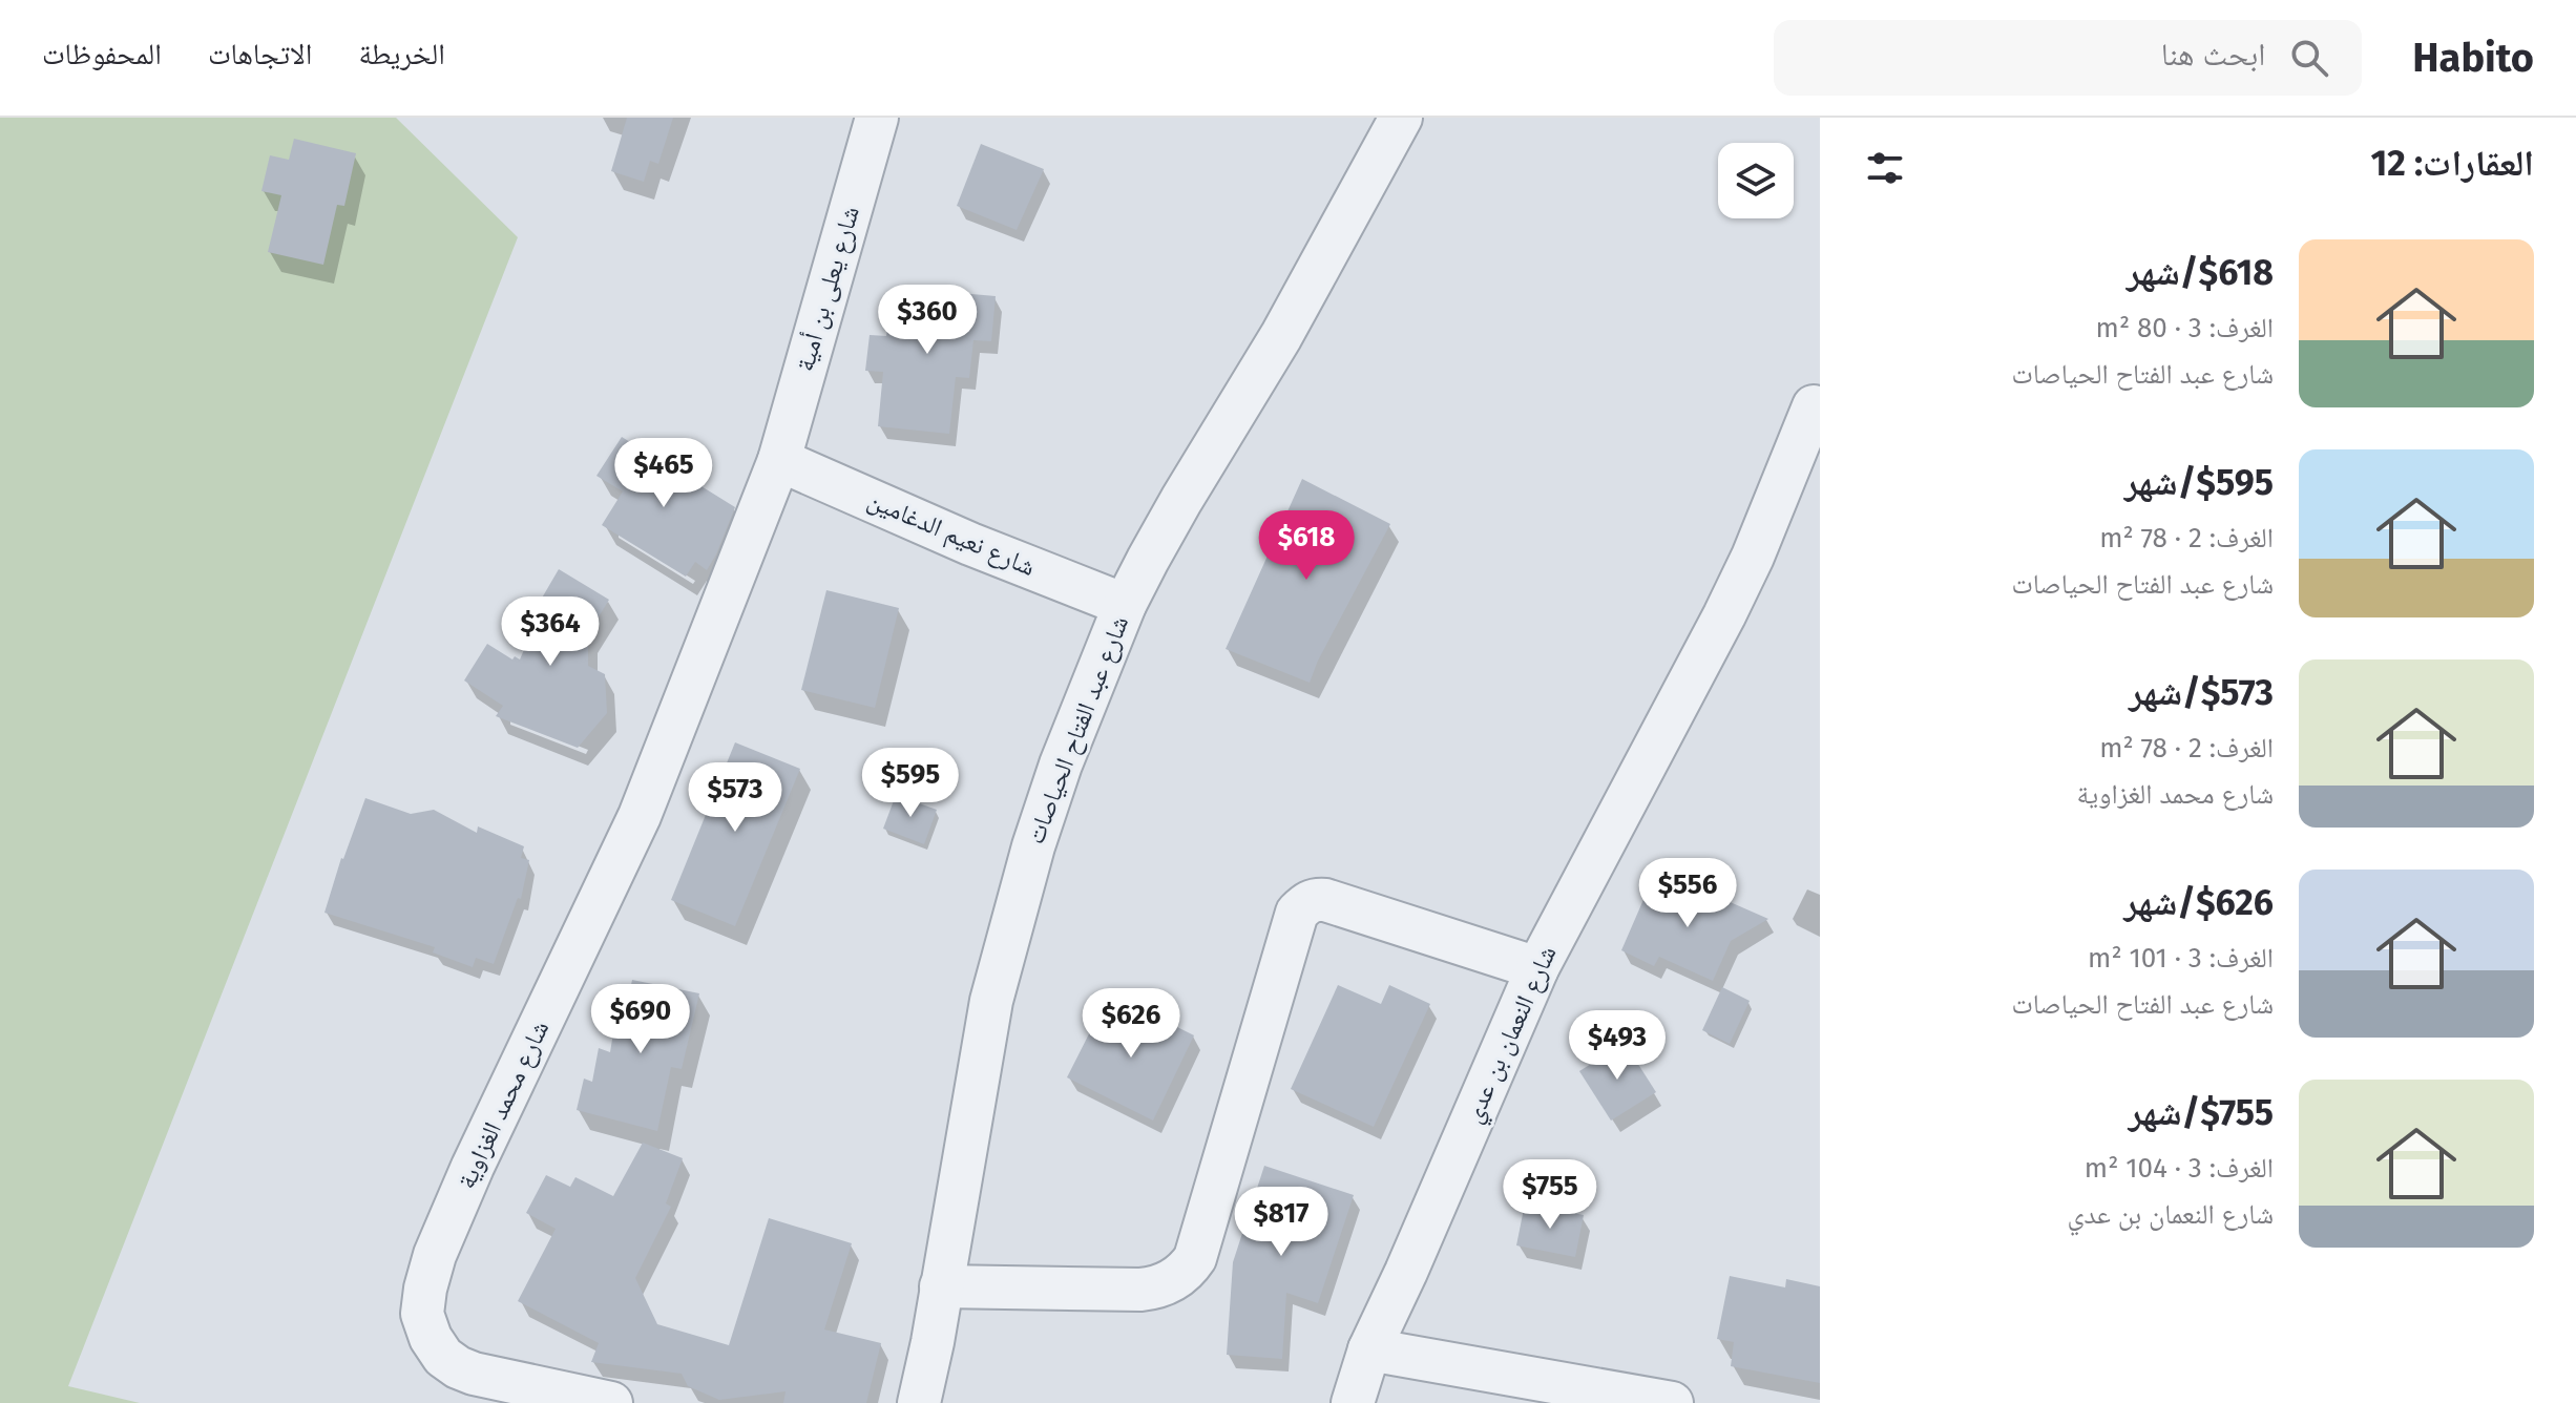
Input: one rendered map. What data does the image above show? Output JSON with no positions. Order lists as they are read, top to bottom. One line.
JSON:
{"streets":{"street":["شارع يعلى بن أمية","شارع نعيم الدغامين","شارع عبد الفتاح الحياصات","شارع النعمان بن عدي","شارع محمد الغزاوية"]},"crossings":[["شارع يعلى بن أمية","شارع نعيم الدغامين"],["شارع يعلى بن أمية","شارع محمد الغزاوية"],["شارع نعيم الدغامين","شارع عبد الفتاح الحياصات"],["شارع نعيم الدغامين","شارع محمد الغزاوية"]],"page":{"header":"Habito","search":"ابحث هنا","nav":["الخريطة","الاتجاهات","المحفوظات"],"heading":"العقارات: 12","list":[{"name":"$618/شهر","note":"الغرف: 3 · 80 m² · شارع عبد الفتاح الحياصات"},{"name":"$595/شهر","note":"الغرف: 2 · 78 m² · شارع عبد الفتاح الحياصات"},{"name":"$573/شهر","note":"الغرف: 2 · 78 m² · شارع محمد الغزاوية"},{"name":"$626/شهر","note":"الغرف: 3 · 101 m² · شارع عبد الفتاح الحياصات"},{"name":"$755/شهر","note":"الغرف: 3 · 104 m² · شارع النعمان بن عدي"}],"price":["$360","$465","$618","$364","$595","$573","$556","$690","$626","$493","$755","$817"]}}
